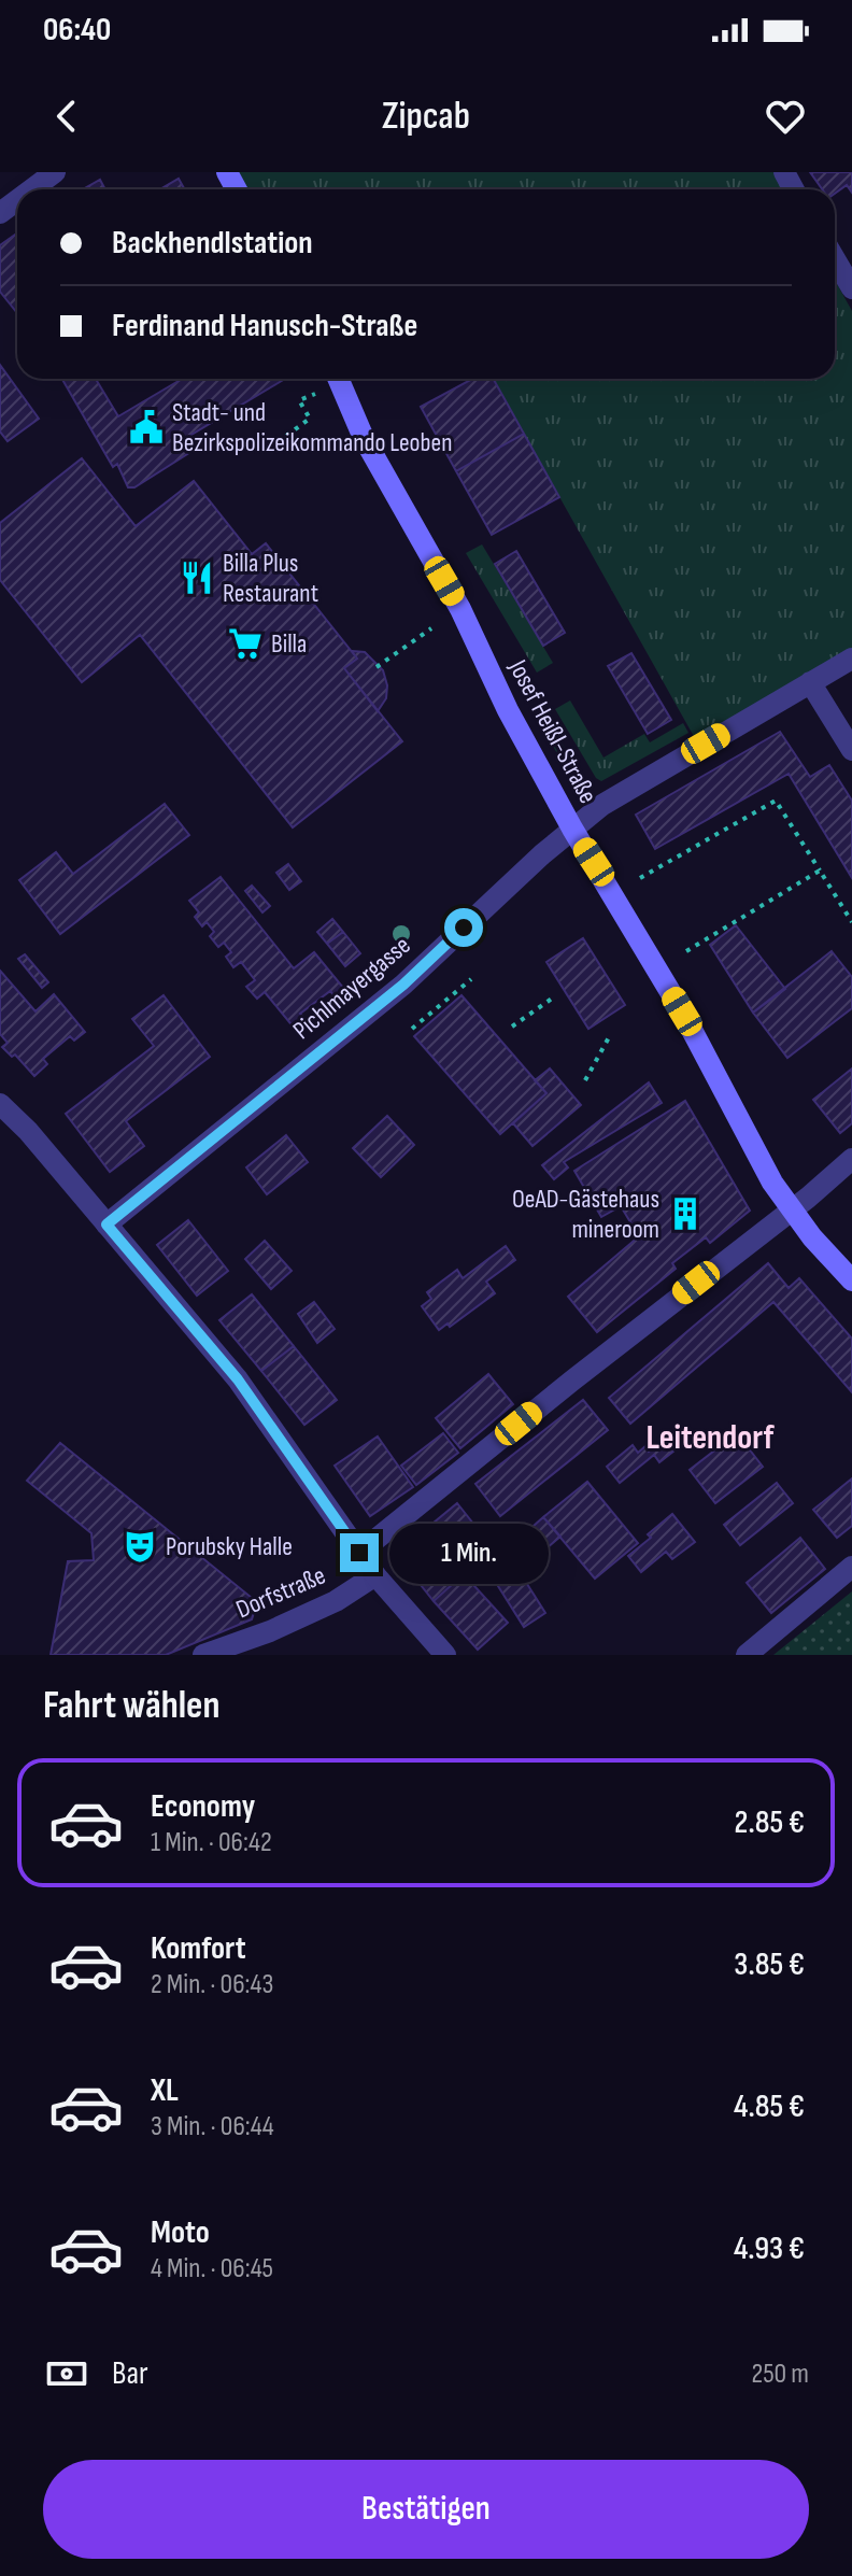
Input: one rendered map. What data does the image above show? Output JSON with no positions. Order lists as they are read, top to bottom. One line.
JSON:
{"streets":{"main road":["Josef Heißl-Straße"],"street":["Pichlmayergasse","Dorfstraße"]},"crossings":[["Josef Heißl-Straße","Pichlmayergasse"]],"districts":["Leitendorf"],"places":{"public building":["Stadt- und Bezirkspolizeikommando Leoben"],"restaurant":["Billa Plus Restaurant"],"supermarket":["Billa"],"building":["OeAD-Gästehaus mineroom"],"theatre":["Porubsky Halle"]},"page":{"status":"06:40","header":"Zipcab","banner":["Backhendlstation","Ferdinand Hanusch-Straße"],"bubble":"1 Min.","heading":"Fahrt wählen","list":[{"name":"Economy","note":"1 Min. · 06:42","value":"2.85 €"},{"name":"Komfort","note":"2 Min. · 06:43","value":"3.85 €"},{"name":"XL","note":"3 Min. · 06:44","value":"4.85 €"},{"name":"Moto","note":"4 Min. · 06:45","value":"4.93 €"}],"pay":["Bar","250 m"],"buttons":"Bestätigen"}}
